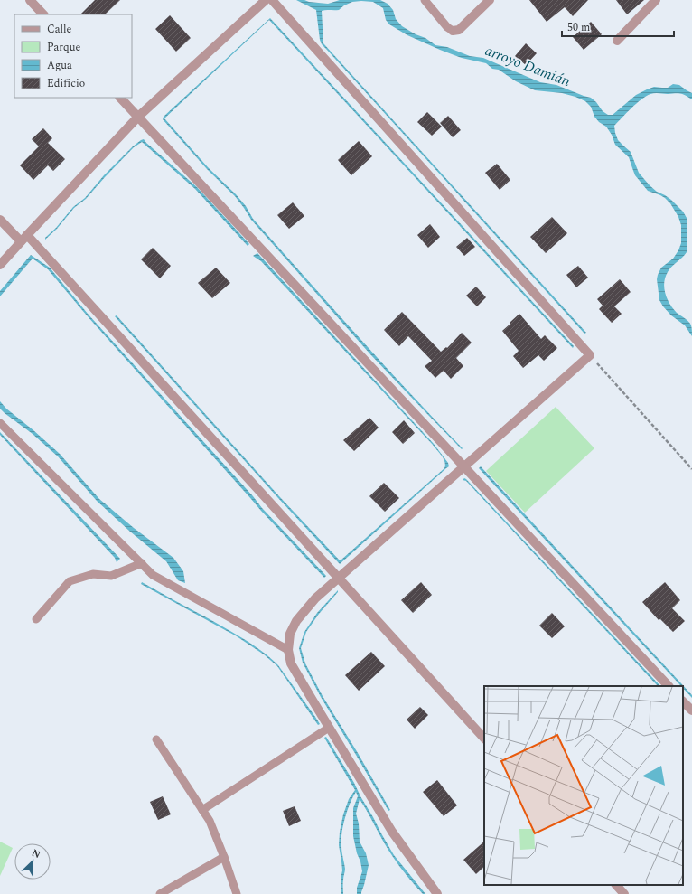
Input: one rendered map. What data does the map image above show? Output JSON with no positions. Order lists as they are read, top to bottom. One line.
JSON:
{"water":["arroyo Damián"],"legend":["Calle","Parque","Agua","Edificio"],"scale_bar":"50 m","north":"top right"}
